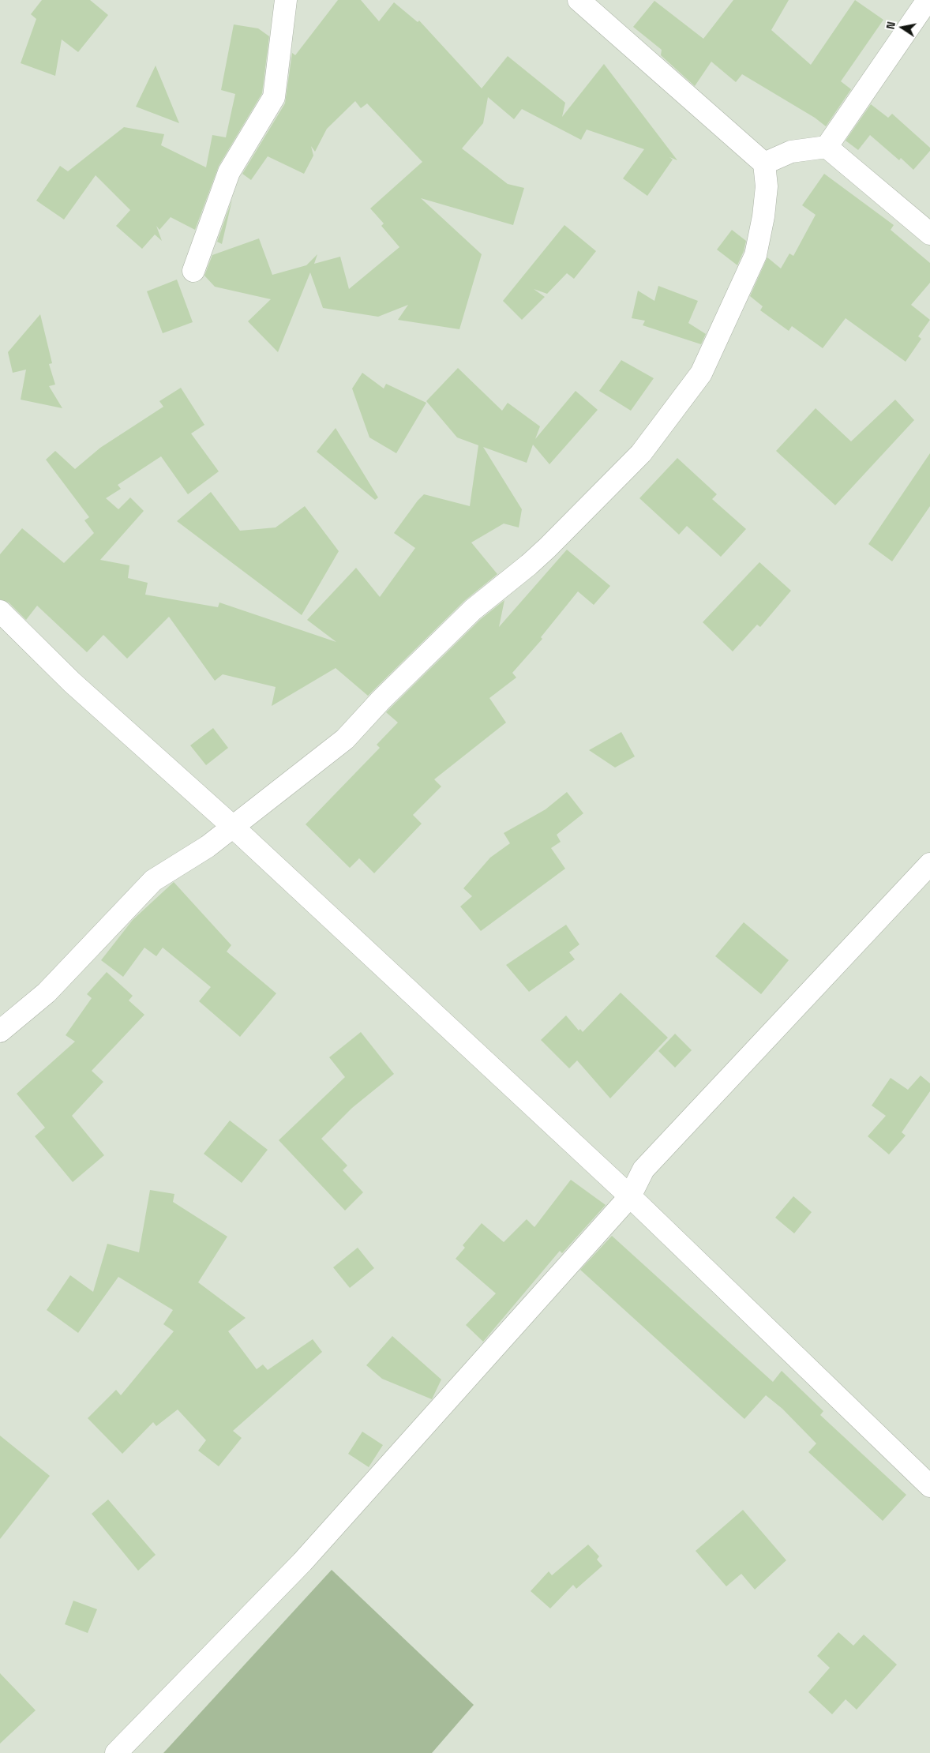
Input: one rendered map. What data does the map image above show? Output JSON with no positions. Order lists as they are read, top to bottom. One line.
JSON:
{"north":"left"}
